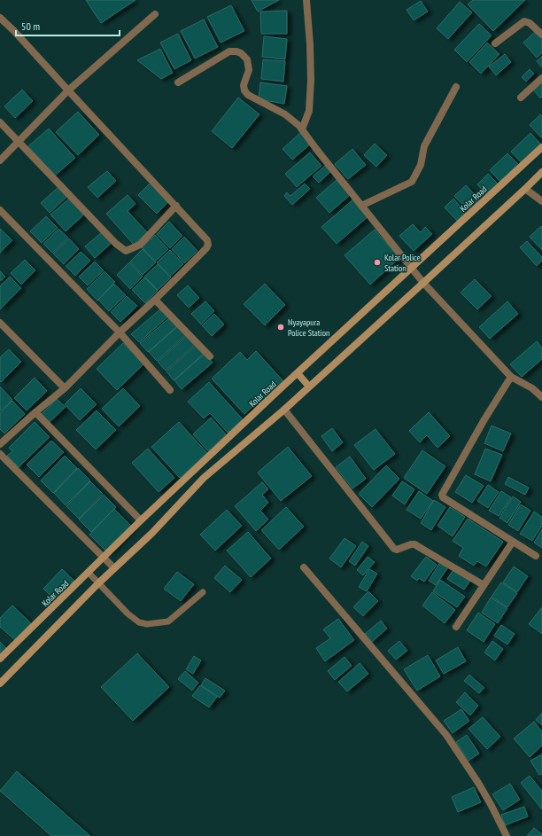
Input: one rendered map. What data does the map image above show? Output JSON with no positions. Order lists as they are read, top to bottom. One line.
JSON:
{"streets":{"main road":["Kolar Road"]},"places":["Kolar Police Station","Nyayapura Police Station"],"scale_bar":"50 m"}
